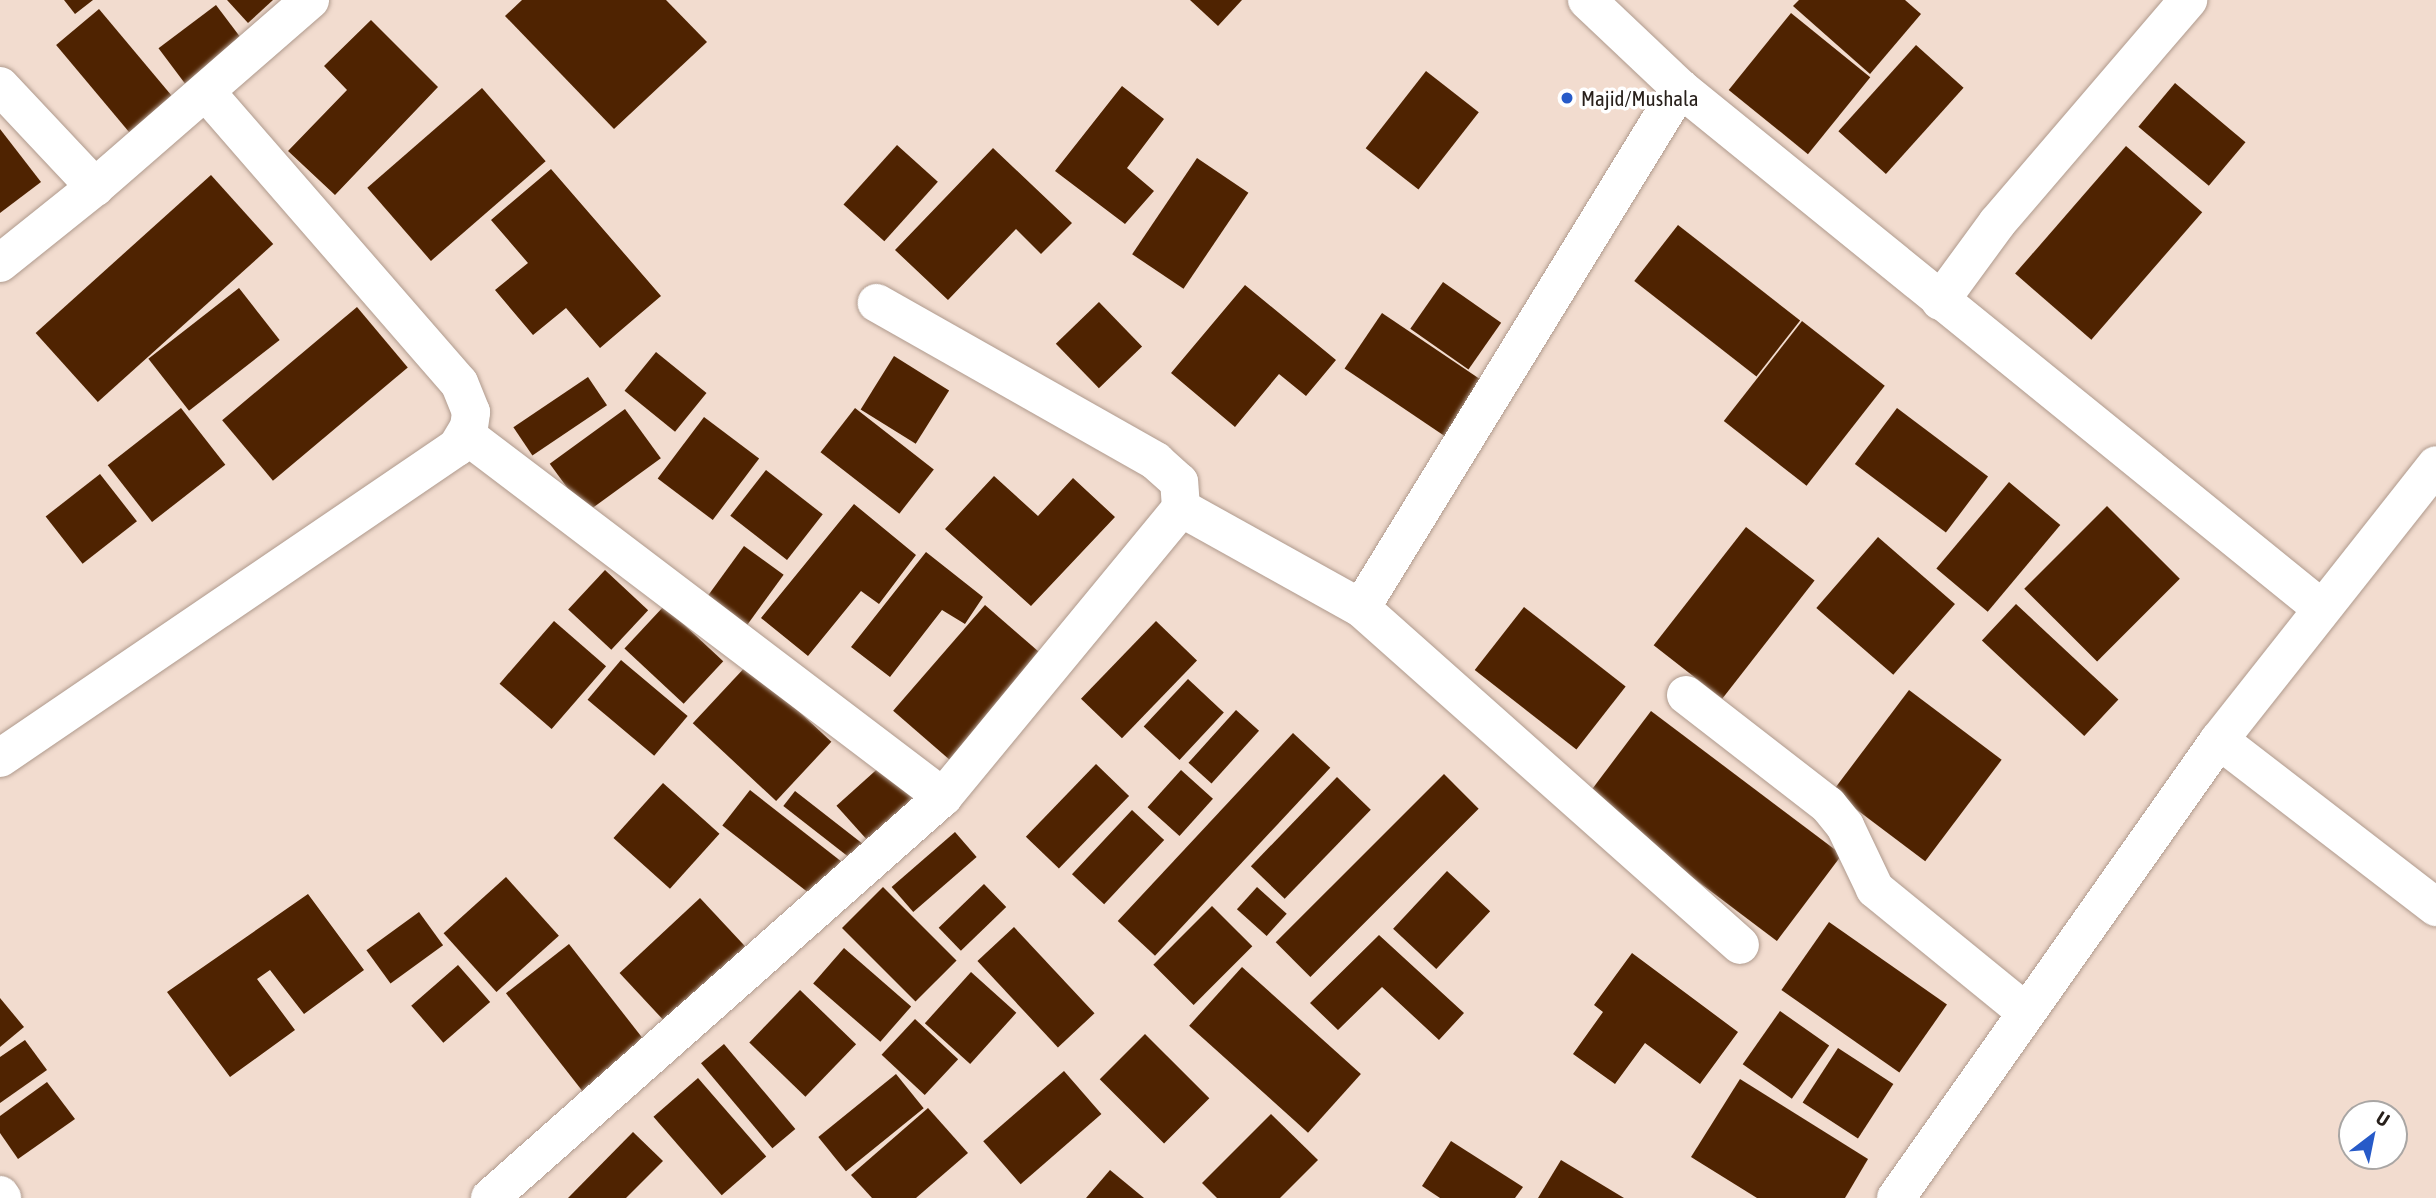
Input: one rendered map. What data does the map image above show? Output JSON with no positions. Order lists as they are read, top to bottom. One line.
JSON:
{"places":["Majid/Mushala"],"north":"top right"}
